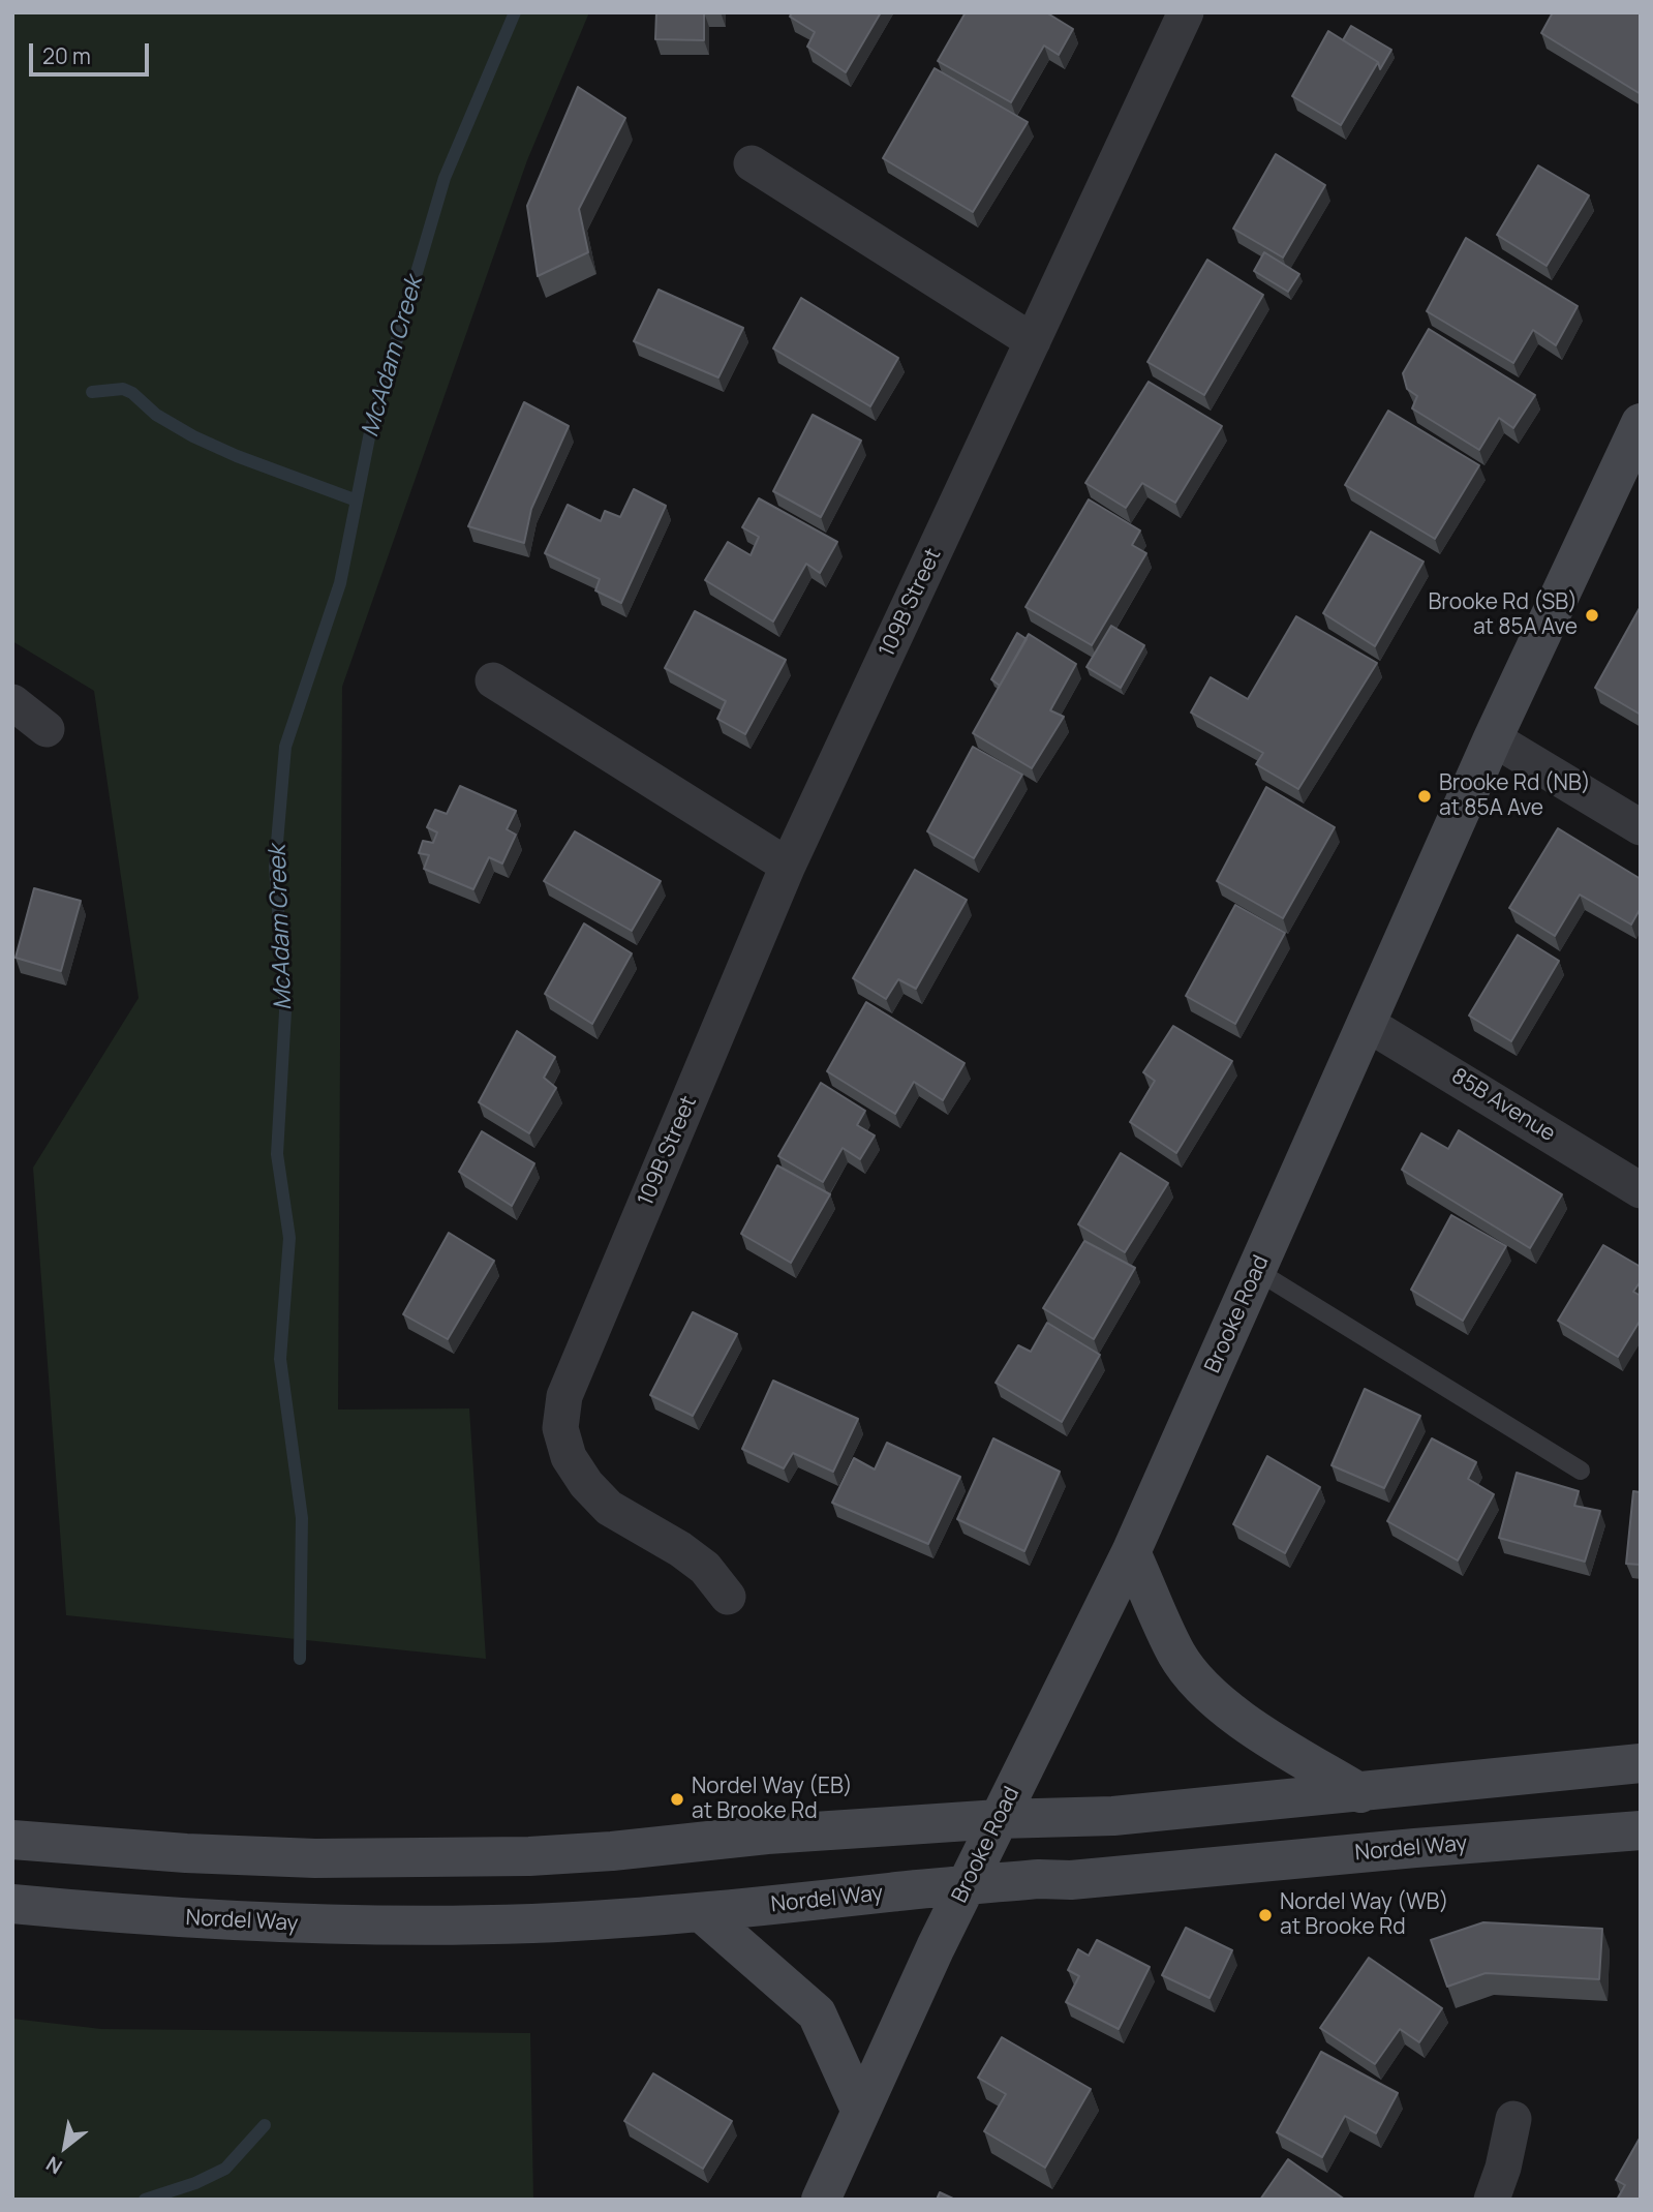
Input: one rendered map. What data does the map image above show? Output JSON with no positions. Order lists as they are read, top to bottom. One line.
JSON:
{"streets":{"main road":["Brooke Road","Nordel Way"],"street":["109B Street","85B Avenue"]},"crossings":[["85B Avenue","Brooke Road"],["Brooke Road","Nordel Way"]],"water":["McAdam Creek"],"places":["Brooke Rd (SB) at 85A Ave","Brooke Rd (NB) at 85A Ave","Nordel Way (EB) at Brooke Rd","Nordel Way (WB) at Brooke Rd"],"scale_bar":"20 m","north":"bottom left"}
